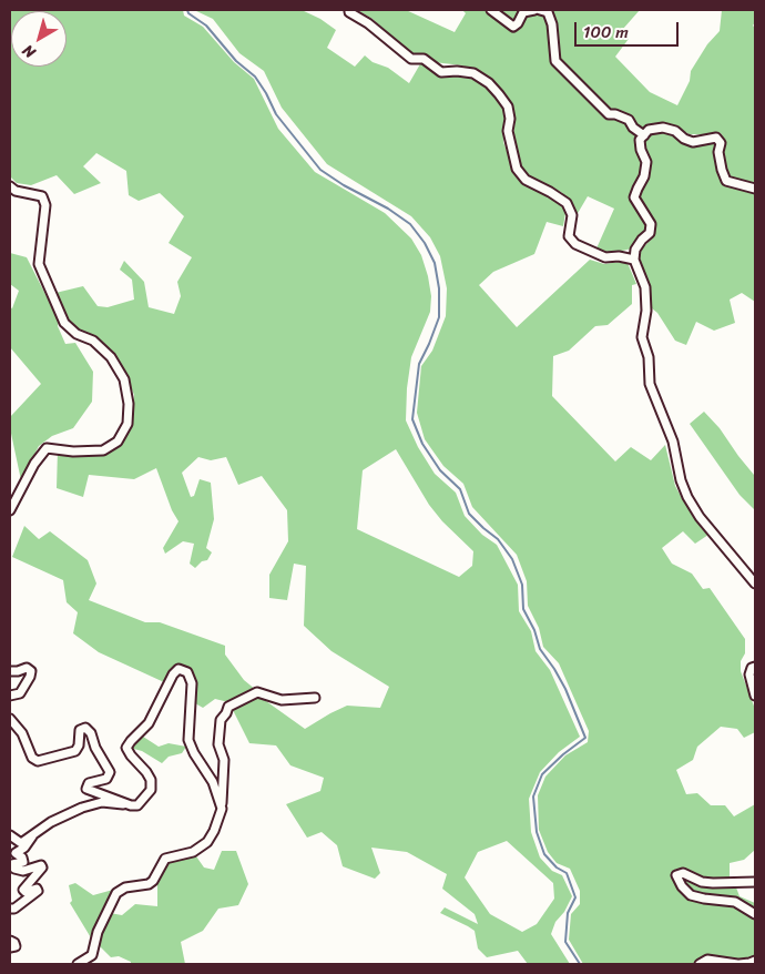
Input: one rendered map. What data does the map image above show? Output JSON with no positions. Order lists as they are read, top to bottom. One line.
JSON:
{"scale_bar":"100 m","north":"bottom left"}
